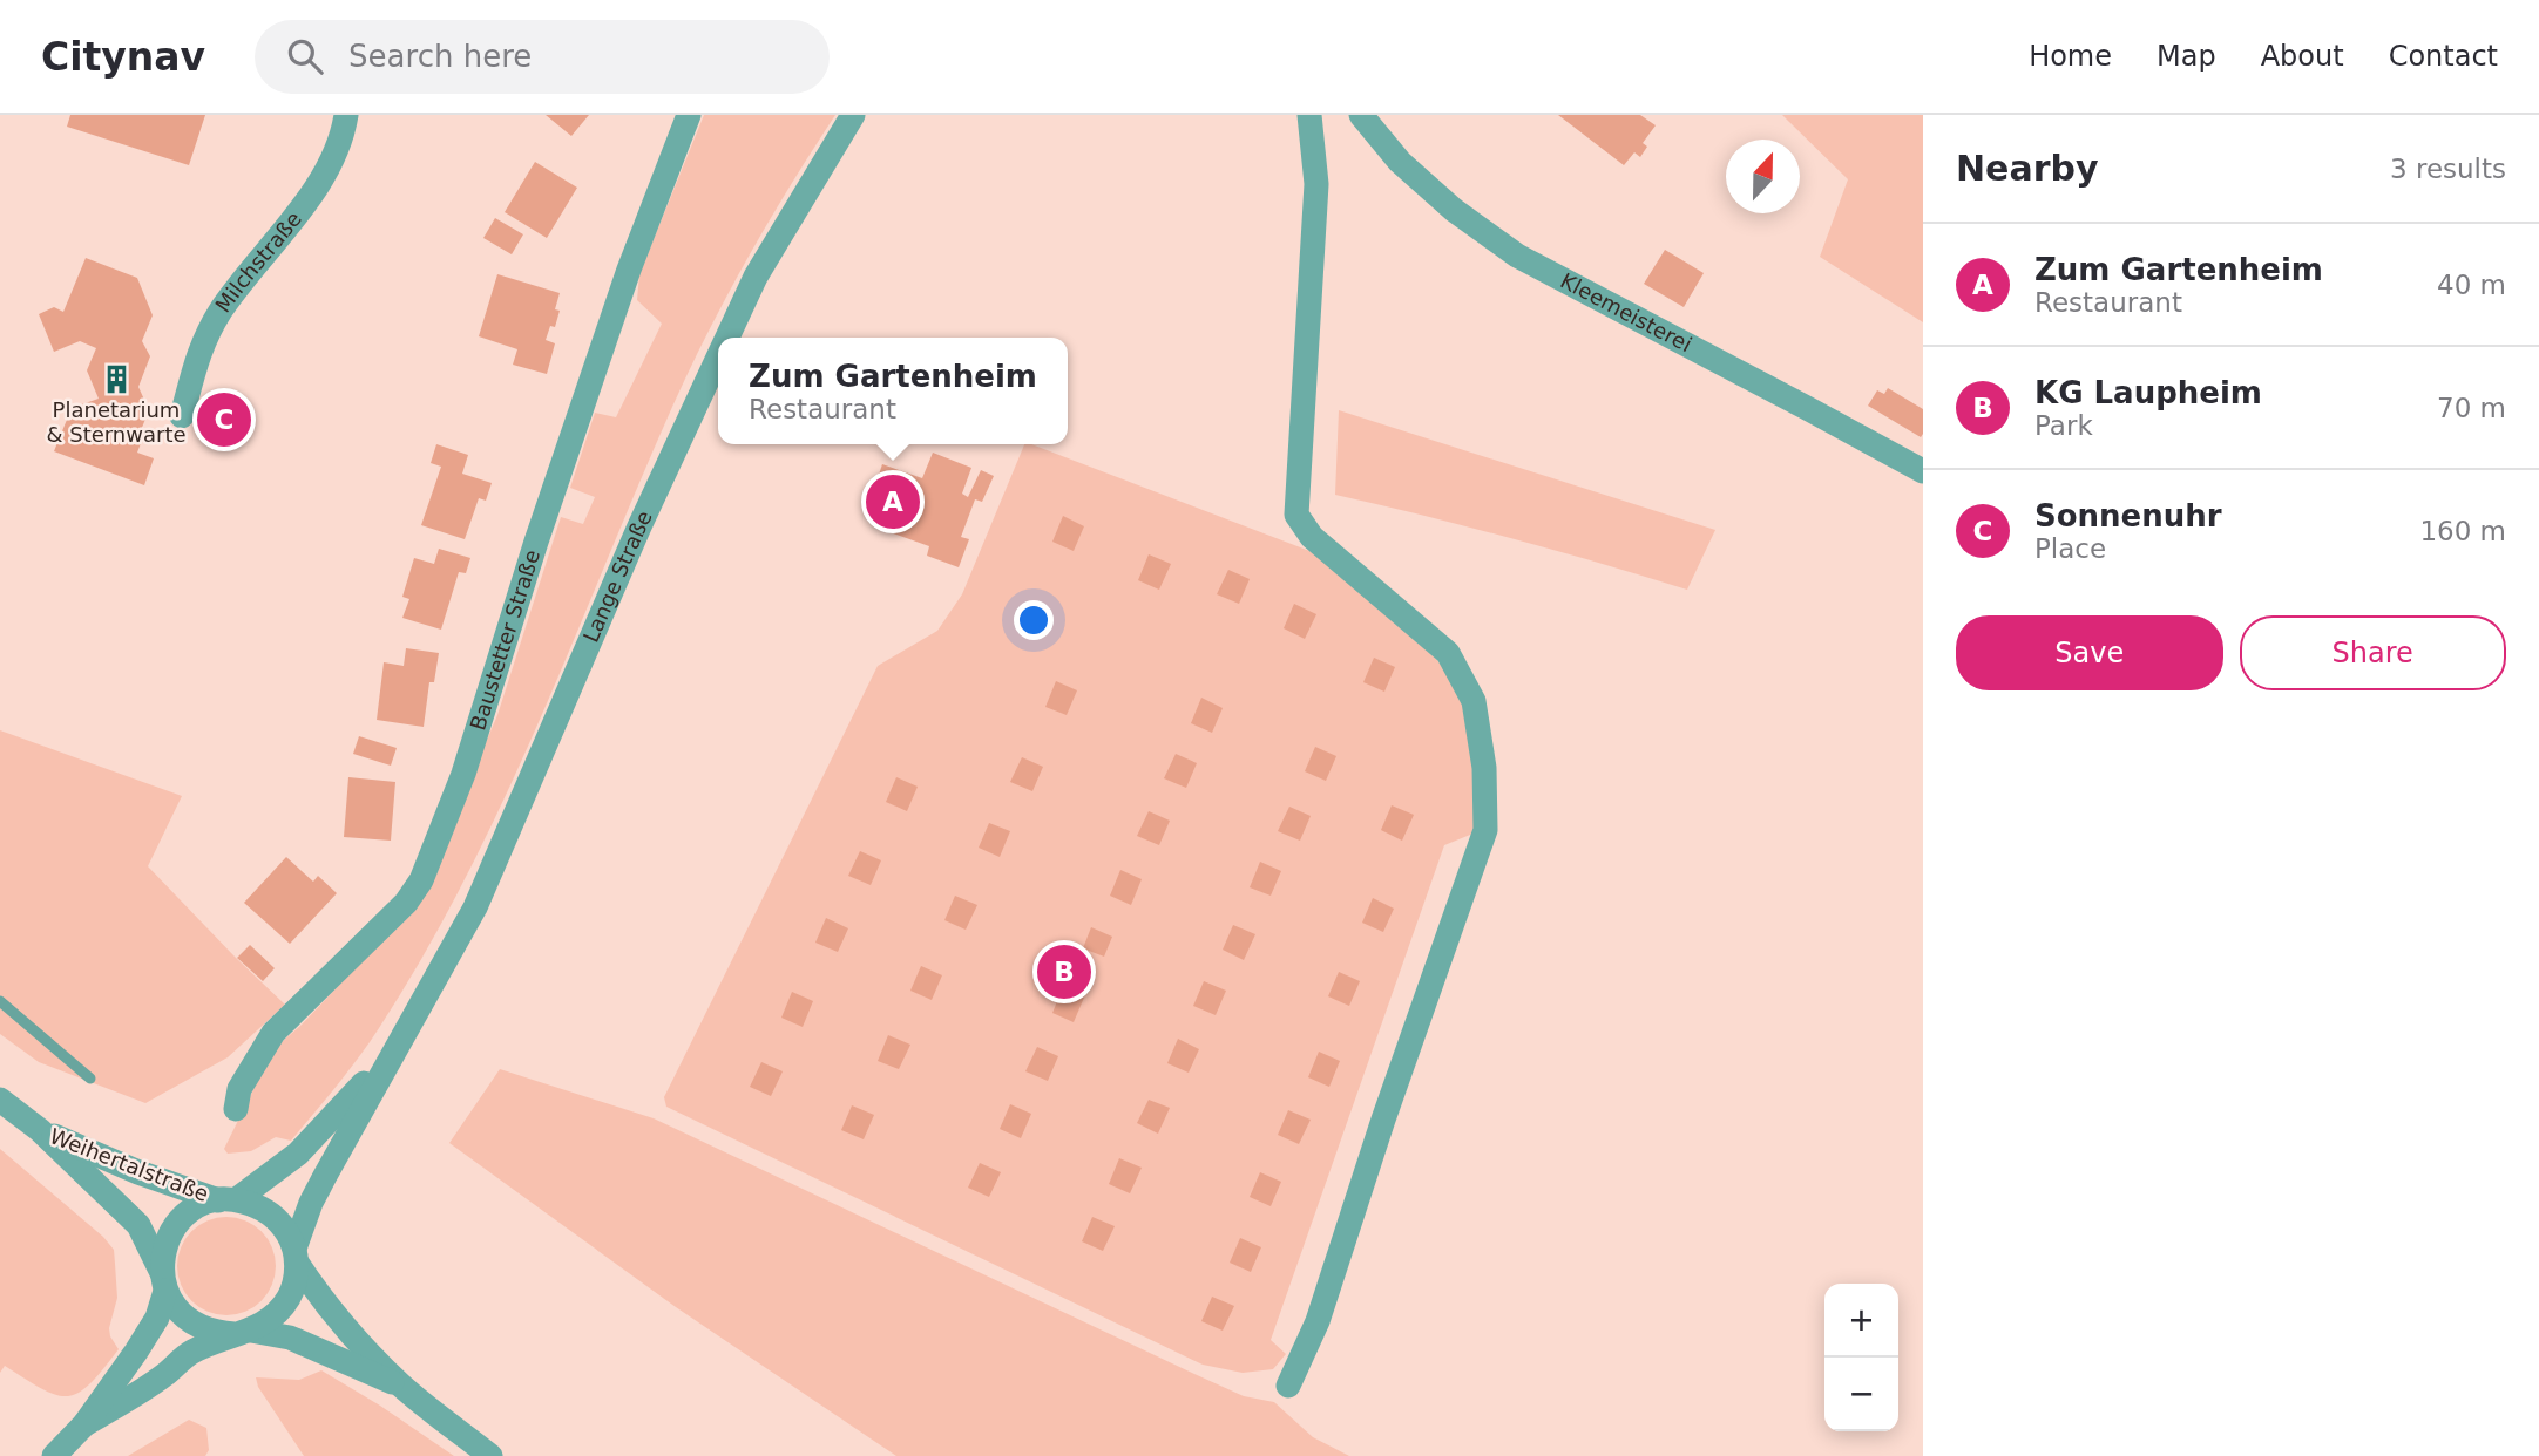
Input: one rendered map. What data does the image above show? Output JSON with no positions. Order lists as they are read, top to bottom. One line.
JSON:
{"streets":{"street":["Milchstraße","Kleemeisterei","Lange Straße","Baustetter Straße","Weihertalstraße"]},"crossings":[["Lange Straße","Weihertalstraße"]],"places":{"building":["Planetarium & Sternwarte"]},"north":"top","page":{"header":"Citynav","search":"Search here","nav":["Home","Map","About","Contact"],"heading":["Nearby","3 results"],"list":[{"mark":"A","name":"Zum Gartenheim","note":"Restaurant","value":"40 m"},{"mark":"B","name":"KG Laupheim","note":"Park","value":"70 m"},{"mark":"C","name":"Sonnenuhr","note":"Place","value":"160 m"}],"popup":["Zum Gartenheim","Restaurant"],"pins":["C","A","B"],"buttons":["Save","Share"],"map_buttons":["+","−"]}}
